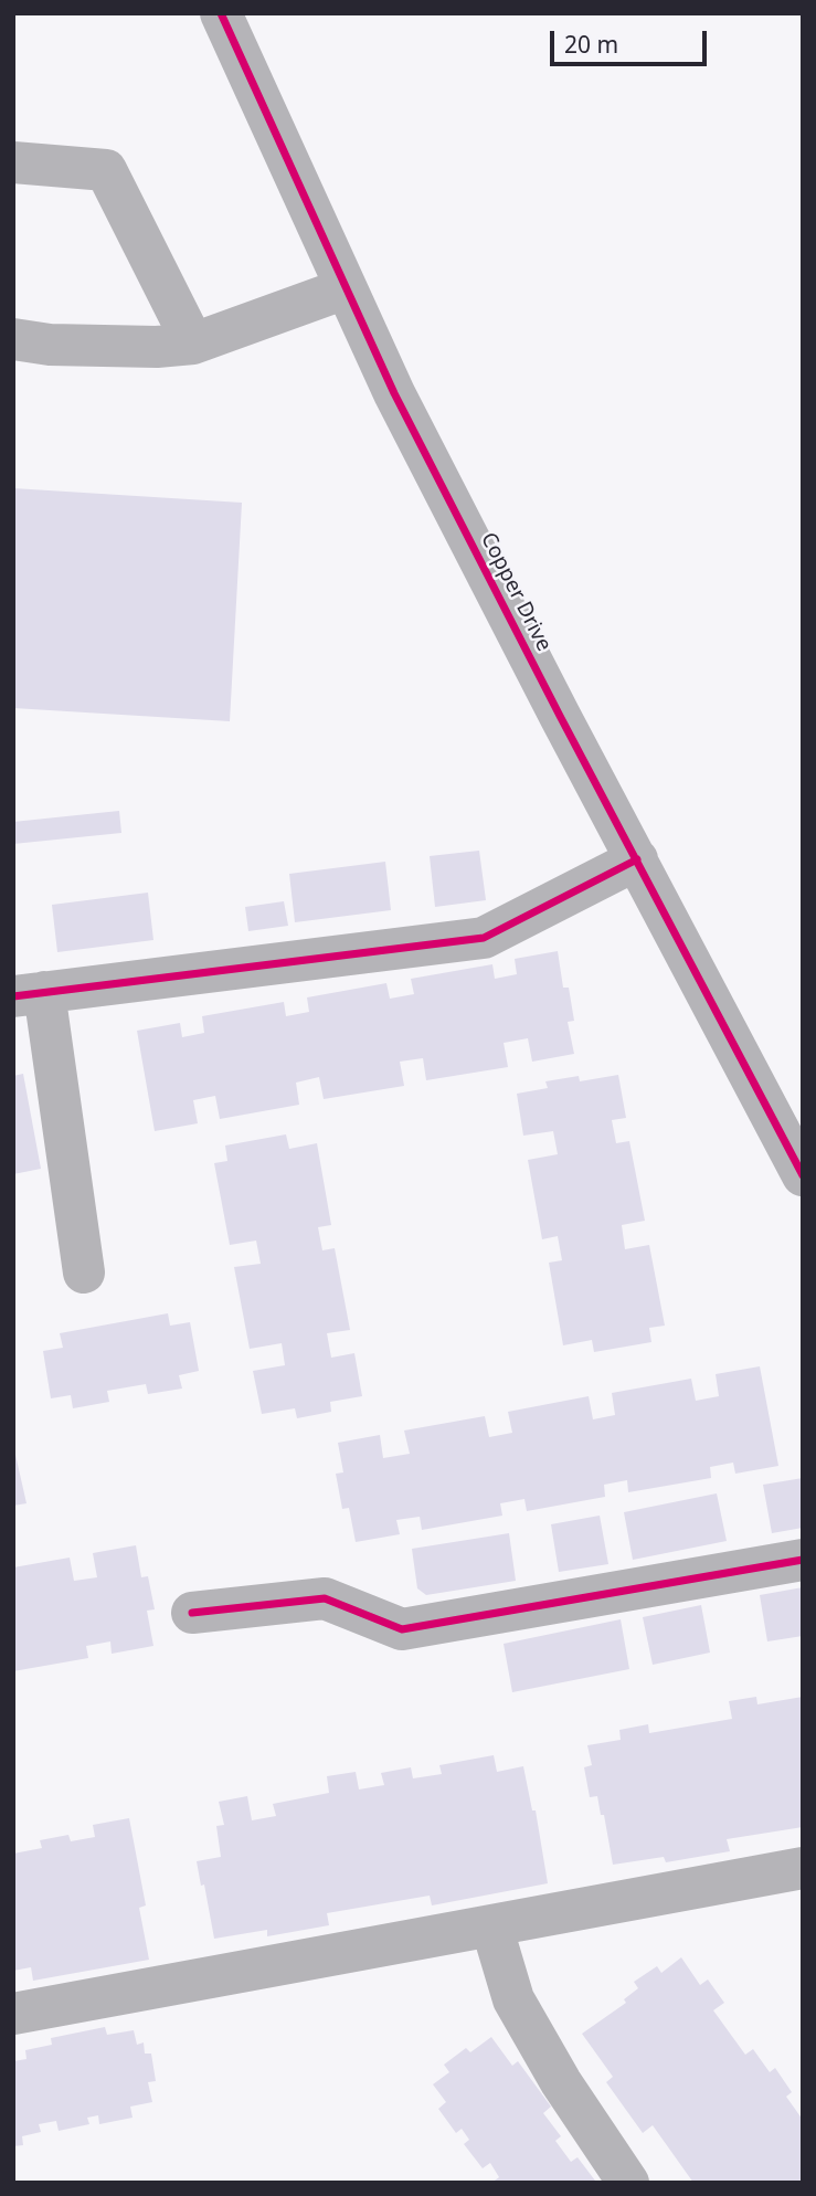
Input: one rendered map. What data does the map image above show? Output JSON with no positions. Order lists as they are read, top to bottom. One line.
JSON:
{"streets":{"street":["Copper Drive"]},"scale_bar":"20 m"}
